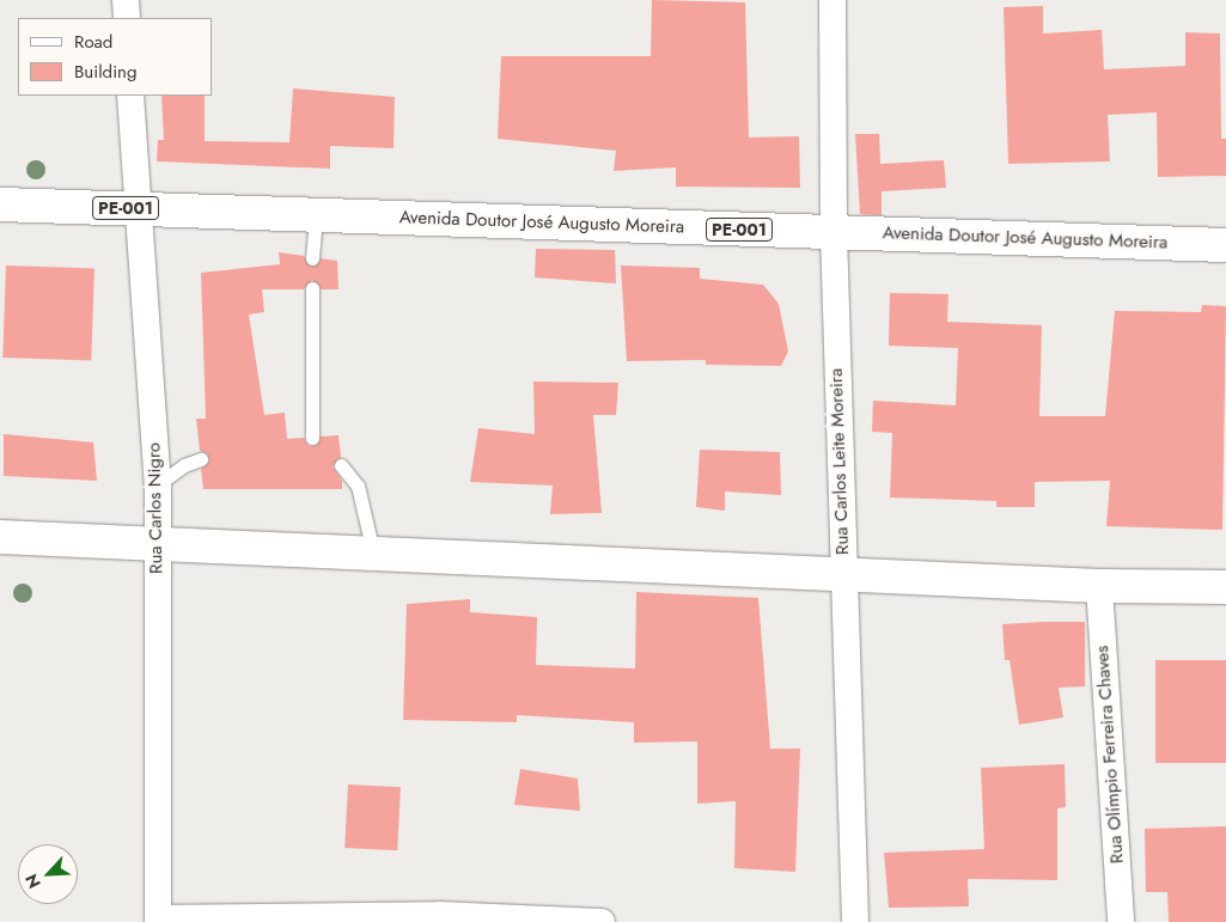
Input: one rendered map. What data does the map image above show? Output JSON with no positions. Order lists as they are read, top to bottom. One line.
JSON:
{"streets":{"main road":["PE-001","Avenida Doutor José Augusto Moreira"],"street":["Rua Carlos Leite Moreira","Rua Carlos Nigro","Rua Olímpio Ferreira Chaves"]},"crossings":[["Avenida Doutor José Augusto Moreira","Rua Carlos Leite Moreira"],["Avenida Doutor José Augusto Moreira","Rua Carlos Nigro"]],"legend":["Road","Building"],"north":"bottom left"}
